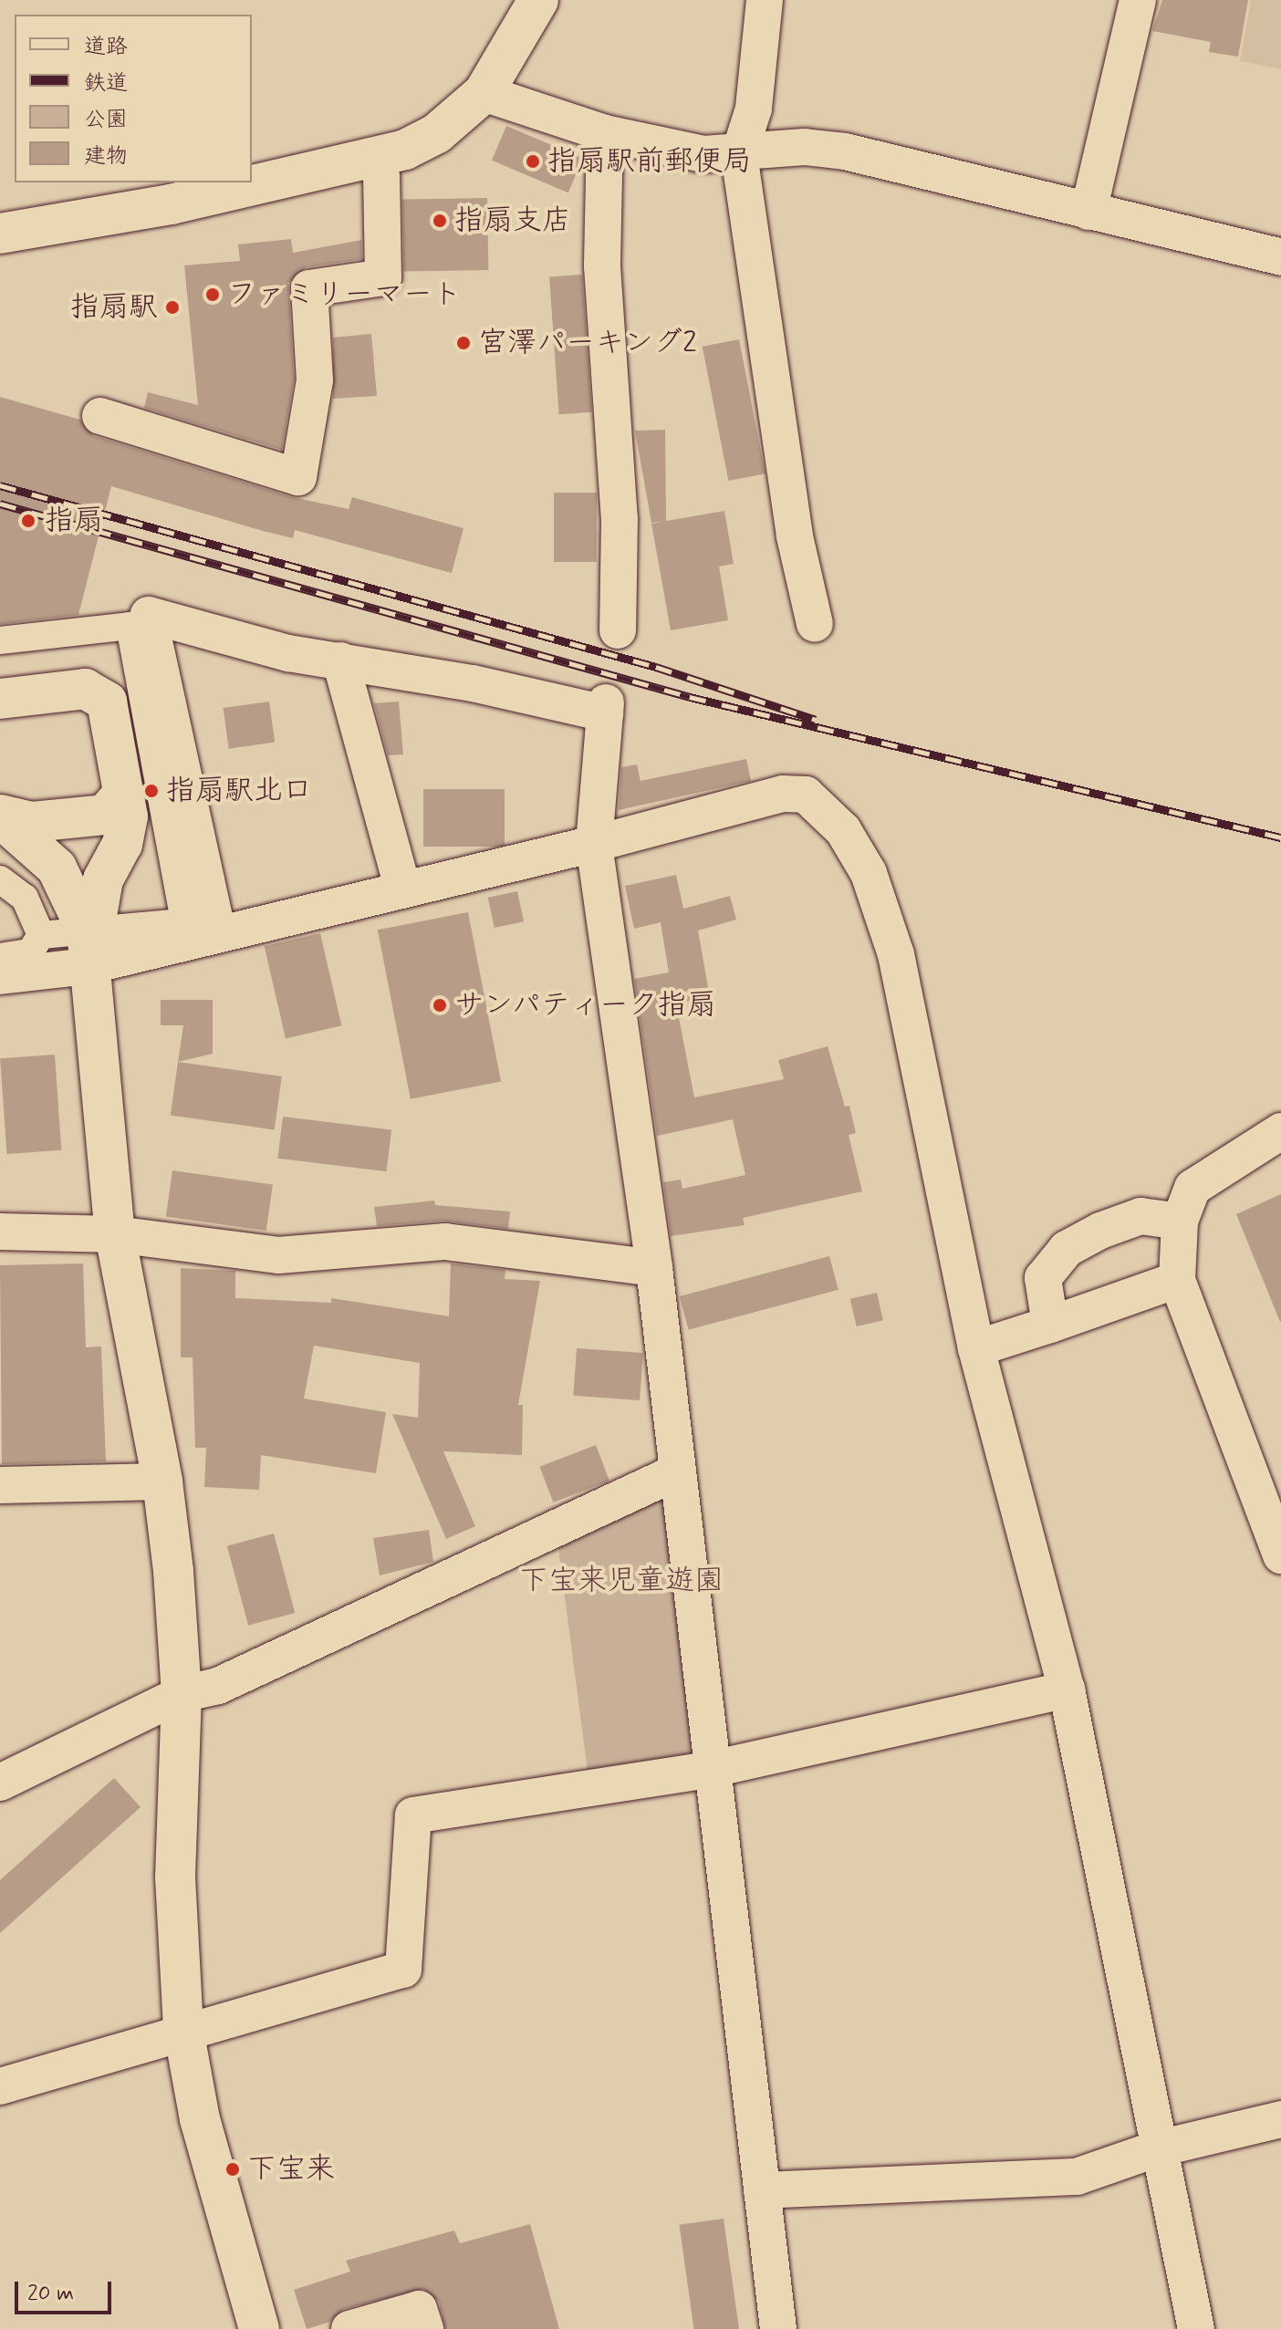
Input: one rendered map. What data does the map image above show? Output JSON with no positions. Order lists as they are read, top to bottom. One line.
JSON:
{"parks":["下宝来児童遊園"],"places":["指扇駅前郵便局","指扇支店","ファミリーマート","指扇駅","宮澤パーキング2","指扇","指扇駅北口","サンパティーク指扇","下宝来"],"legend":["道路","鉄道","公園","建物"],"scale_bar":"20 m"}
